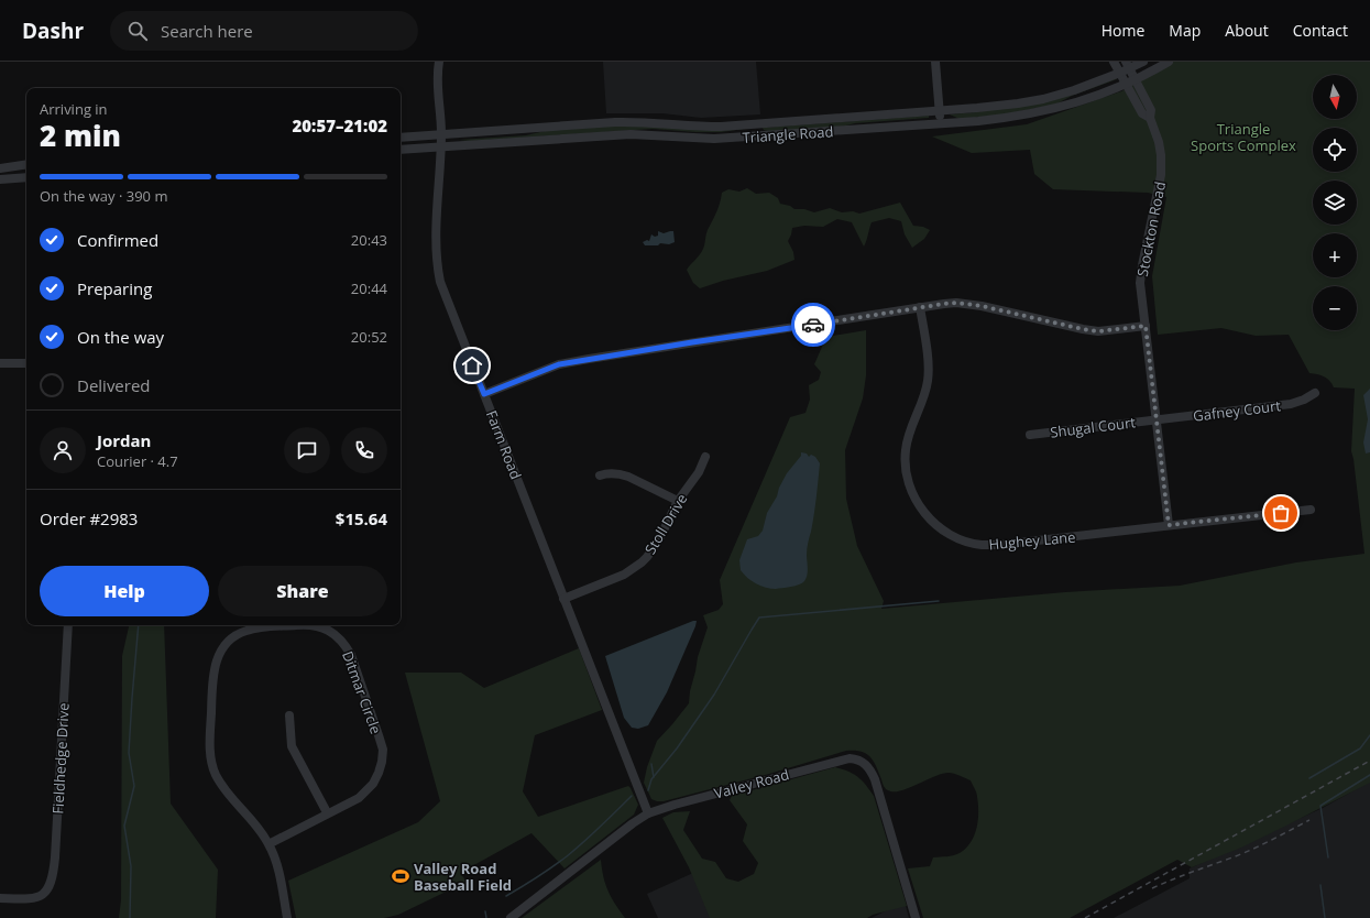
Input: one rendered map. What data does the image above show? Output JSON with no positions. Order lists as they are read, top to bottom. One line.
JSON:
{"streets":{"street":["Triangle Road","Stockton Road","Gafney Court","Shugal Court","Farm Road","Stoll Drive","Hughey Lane","Ditmar Circle","Fieldhedge Drive","Valley Road"]},"crossings":[["Triangle Road","Stockton Road"],["Triangle Road","Farm Road"],["Stockton Road","Gafney Court"],["Stockton Road","Shugal Court"],["Stockton Road","Hughey Lane"],["Gafney Court","Shugal Court"],["Farm Road","Stoll Drive"],["Farm Road","Valley Road"]],"parks":["Triangle Sports Complex"],"places":{"sports":["Valley Road Baseball Field"]},"north":"bottom","page":{"header":"Dashr","search":"Search here","nav":["Home","Map","About","Contact"],"map_buttons":["+","−"],"heading":["2 min","Arriving in","20:57–21:02"],"panel":["Jordan","Courier · 4.7","Order #2983","$15.64"],"bar":"On the way · 390 m","list":[["Confirmed","20:43"],["Preparing","20:44"],["On the way","20:52"],"Delivered"],"buttons":["Help","Share"]}}
